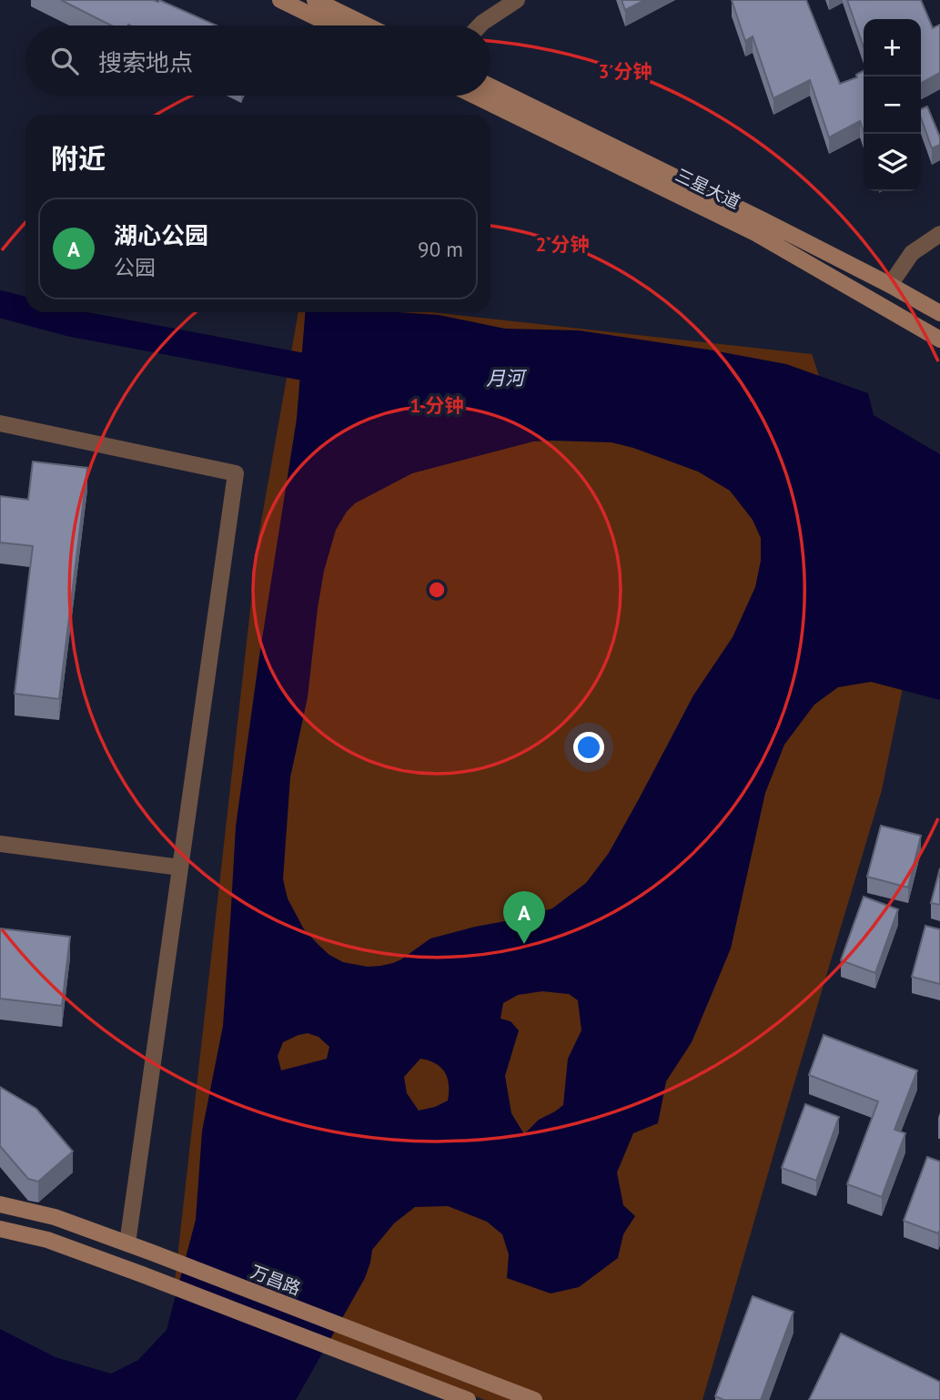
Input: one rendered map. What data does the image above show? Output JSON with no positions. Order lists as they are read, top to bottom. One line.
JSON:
{"streets":{"street":["三星大道","万昌路"]},"water":["月河"],"page":{"map_buttons":["+","−"],"search":"搜索地点","heading":"附近","list":[{"mark":"A","name":"湖心公园","note":"公园","value":"90 m"}],"pins":"A"},"rings":["3 分钟","2 分钟","1 分钟"]}
